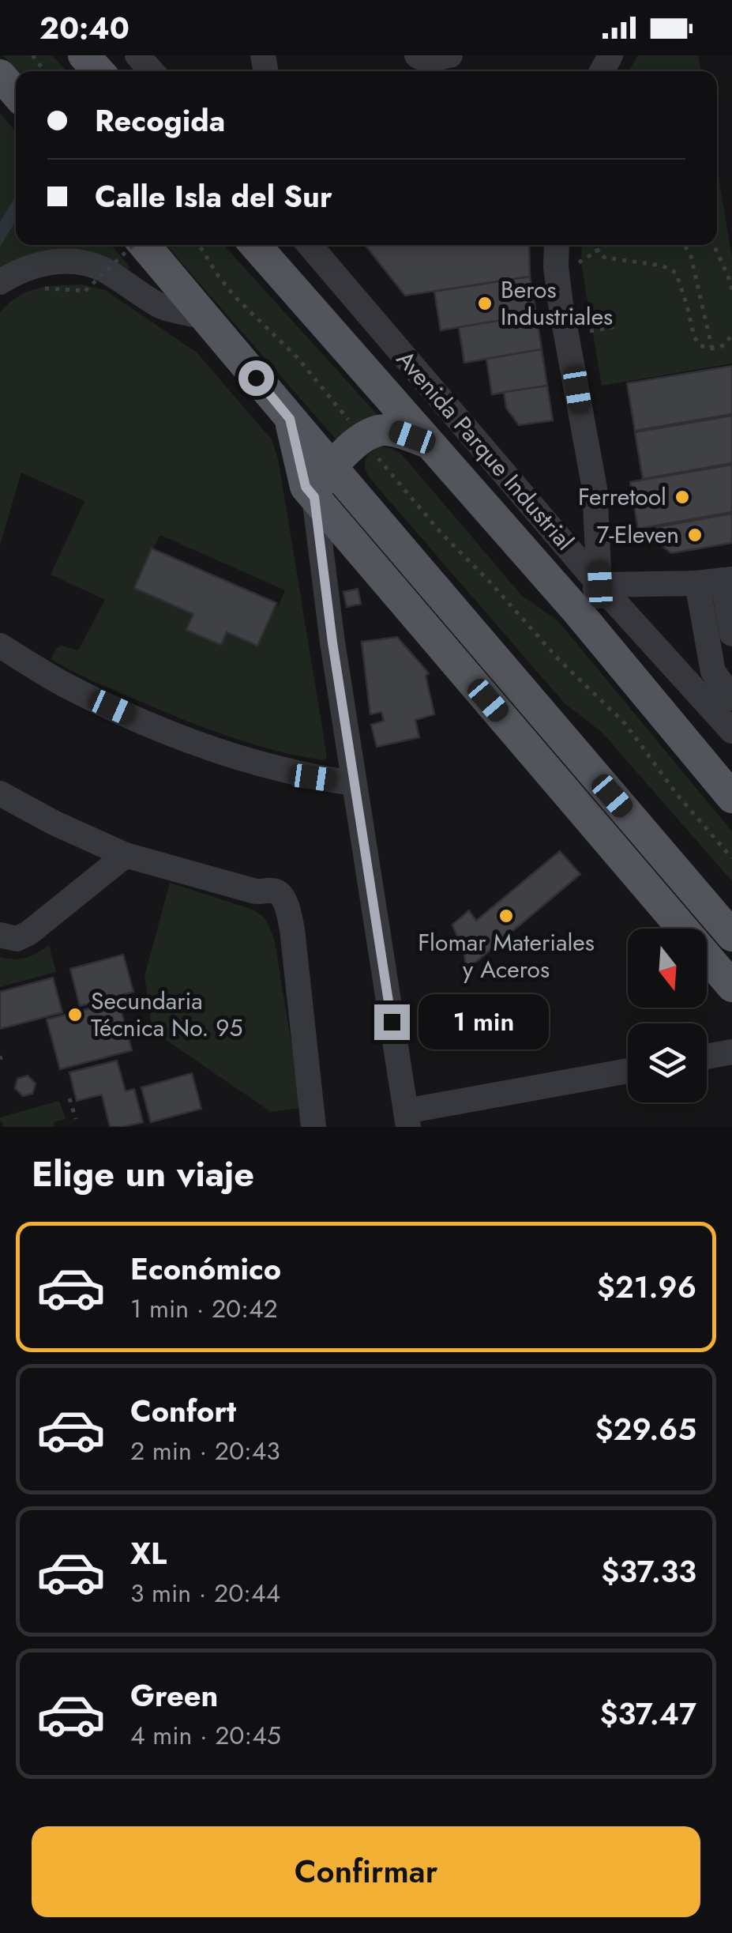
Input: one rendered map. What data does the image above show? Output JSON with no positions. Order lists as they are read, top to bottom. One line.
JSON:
{"streets":{"street":["Avenida Parque Industrial"]},"places":["Beros Industriales","Ferretool","7-Eleven","Flomar Materiales y Aceros","Secundaria Técnica No. 95"],"north":"bottom","page":{"status":"20:40","banner":["Recogida","Calle Isla del Sur"],"bubble":"1 min","heading":"Elige un viaje","list":[{"name":"Económico","note":"1 min · 20:42","value":"$21.96"},{"name":"Confort","note":"2 min · 20:43","value":"$29.65"},{"name":"XL","note":"3 min · 20:44","value":"$37.33"},{"name":"Green","note":"4 min · 20:45","value":"$37.47"}],"buttons":"Confirmar"}}
